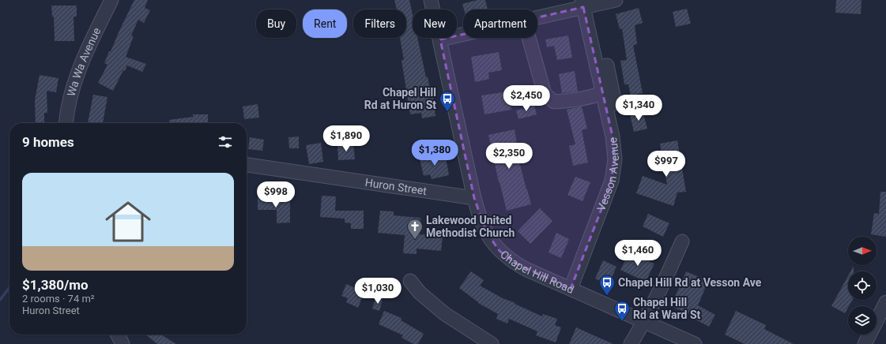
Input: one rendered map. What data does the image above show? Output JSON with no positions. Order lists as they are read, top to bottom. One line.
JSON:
{"streets":{"street":["Wa Wa Avenue","Vesson Avenue","Huron Street","Chapel Hill Road"]},"crossings":[["Vesson Avenue","Chapel Hill Road"],["Huron Street","Chapel Hill Road"]],"places":{"bus stop":["Chapel Hill Rd at Huron St","Chapel Hill Rd at Vesson Ave","Chapel Hill Rd at Ward St"],"church":["Lakewood United Methodist Church"]},"north":"right","page":{"chip":["Buy","Rent","Filters","New","Apartment"],"price":["$2,450","$1,340","$1,890","$1,380","$2,350","$997","$998","$1,460","$1,030"],"heading":"9 homes","list":[{"name":"$1,380/mo","note":"2 rooms · 74 m² · Huron Street"}]}}
